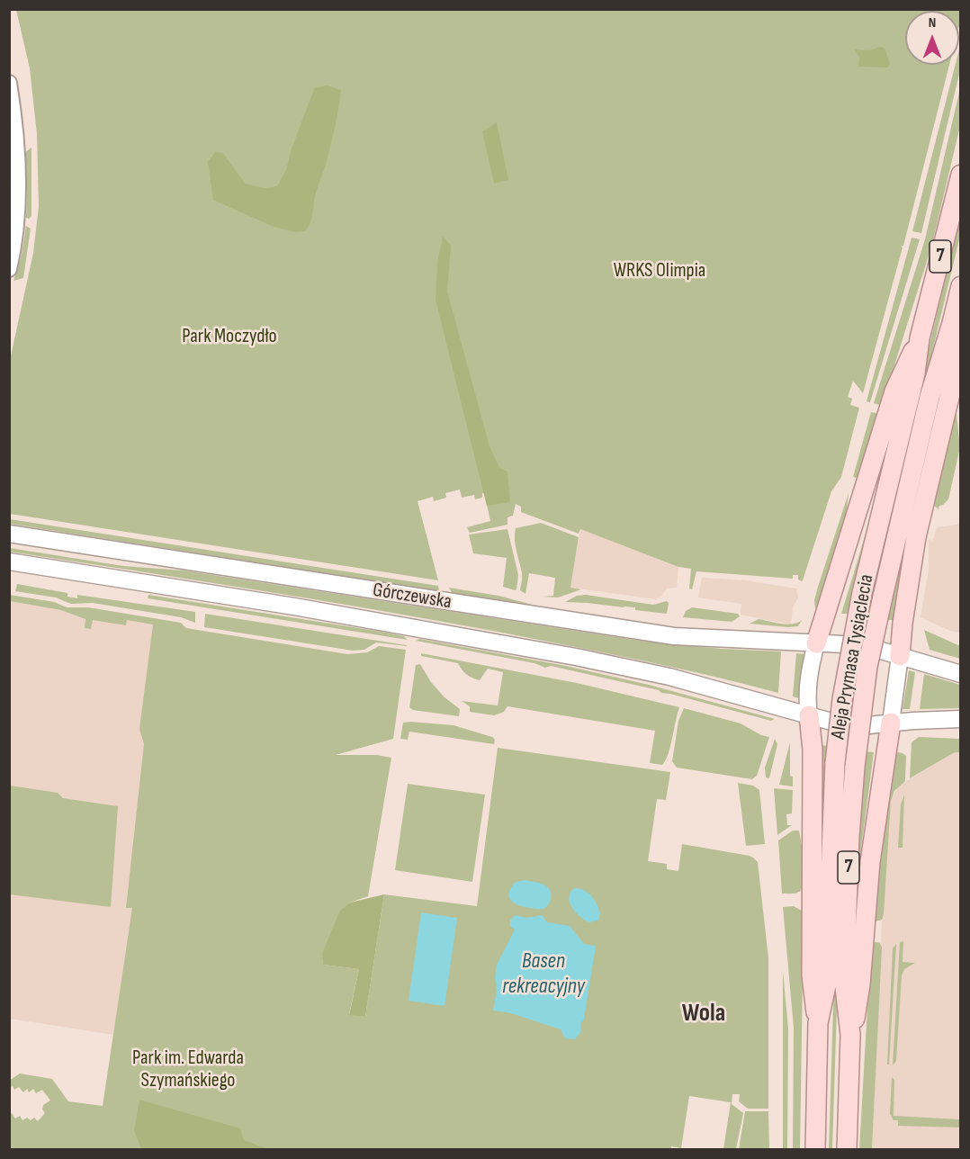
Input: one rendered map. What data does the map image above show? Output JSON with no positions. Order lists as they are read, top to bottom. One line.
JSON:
{"streets":{"main road":["7","Górczewska","Aleja Prymasa Tysiąclecia"]},"districts":["Wola"],"water":["Basen rekreacyjny"],"parks":["WRKS Olimpia","Park Moczydło","Park im. Edwarda Szymańskiego"],"north":"top"}
